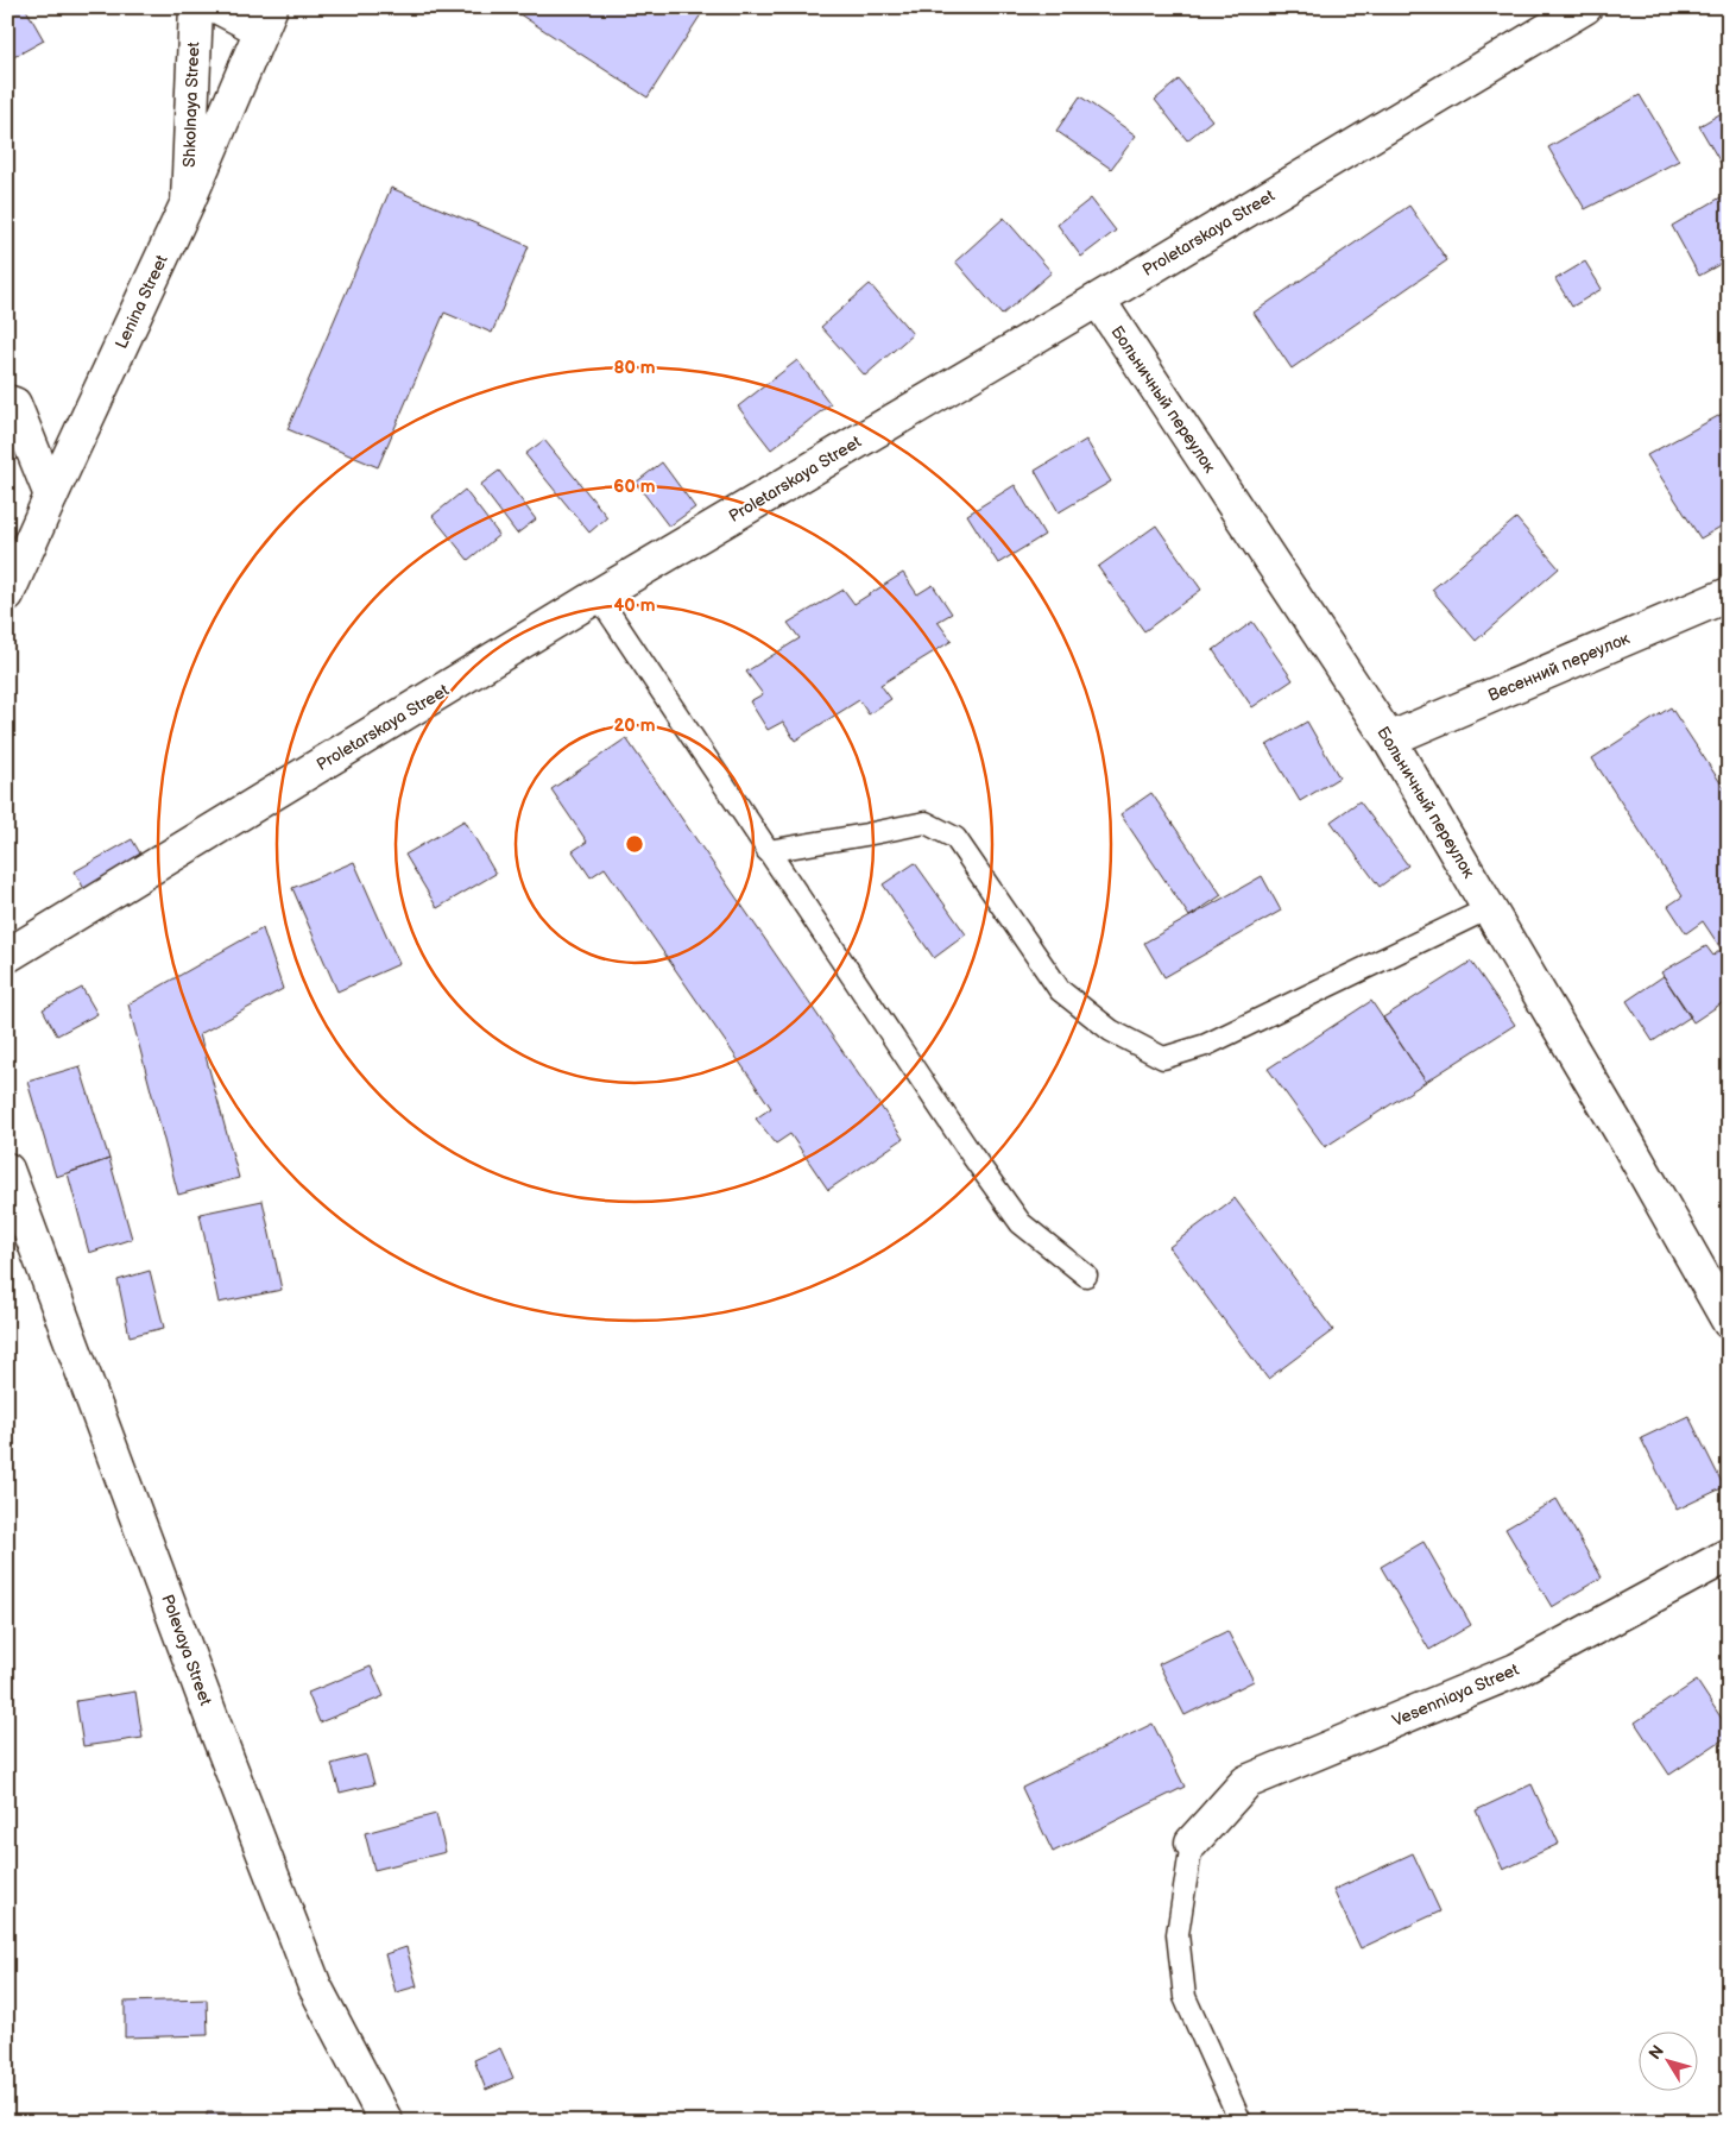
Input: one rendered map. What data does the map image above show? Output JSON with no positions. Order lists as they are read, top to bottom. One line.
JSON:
{"streets":{"street":["Shkolnaya Street","Proletarskaya Street","Lenina Street","Больничный переулок","Весенний переулок","Polevaya Street","Vesenniaya Street"]},"crossings":[["Shkolnaya Street","Lenina Street"],["Proletarskaya Street","Больничный переулок"],["Больничный переулок","Весенний переулок"]],"north":"top left","rings":["80 m","60 m","40 m","20 m"]}
